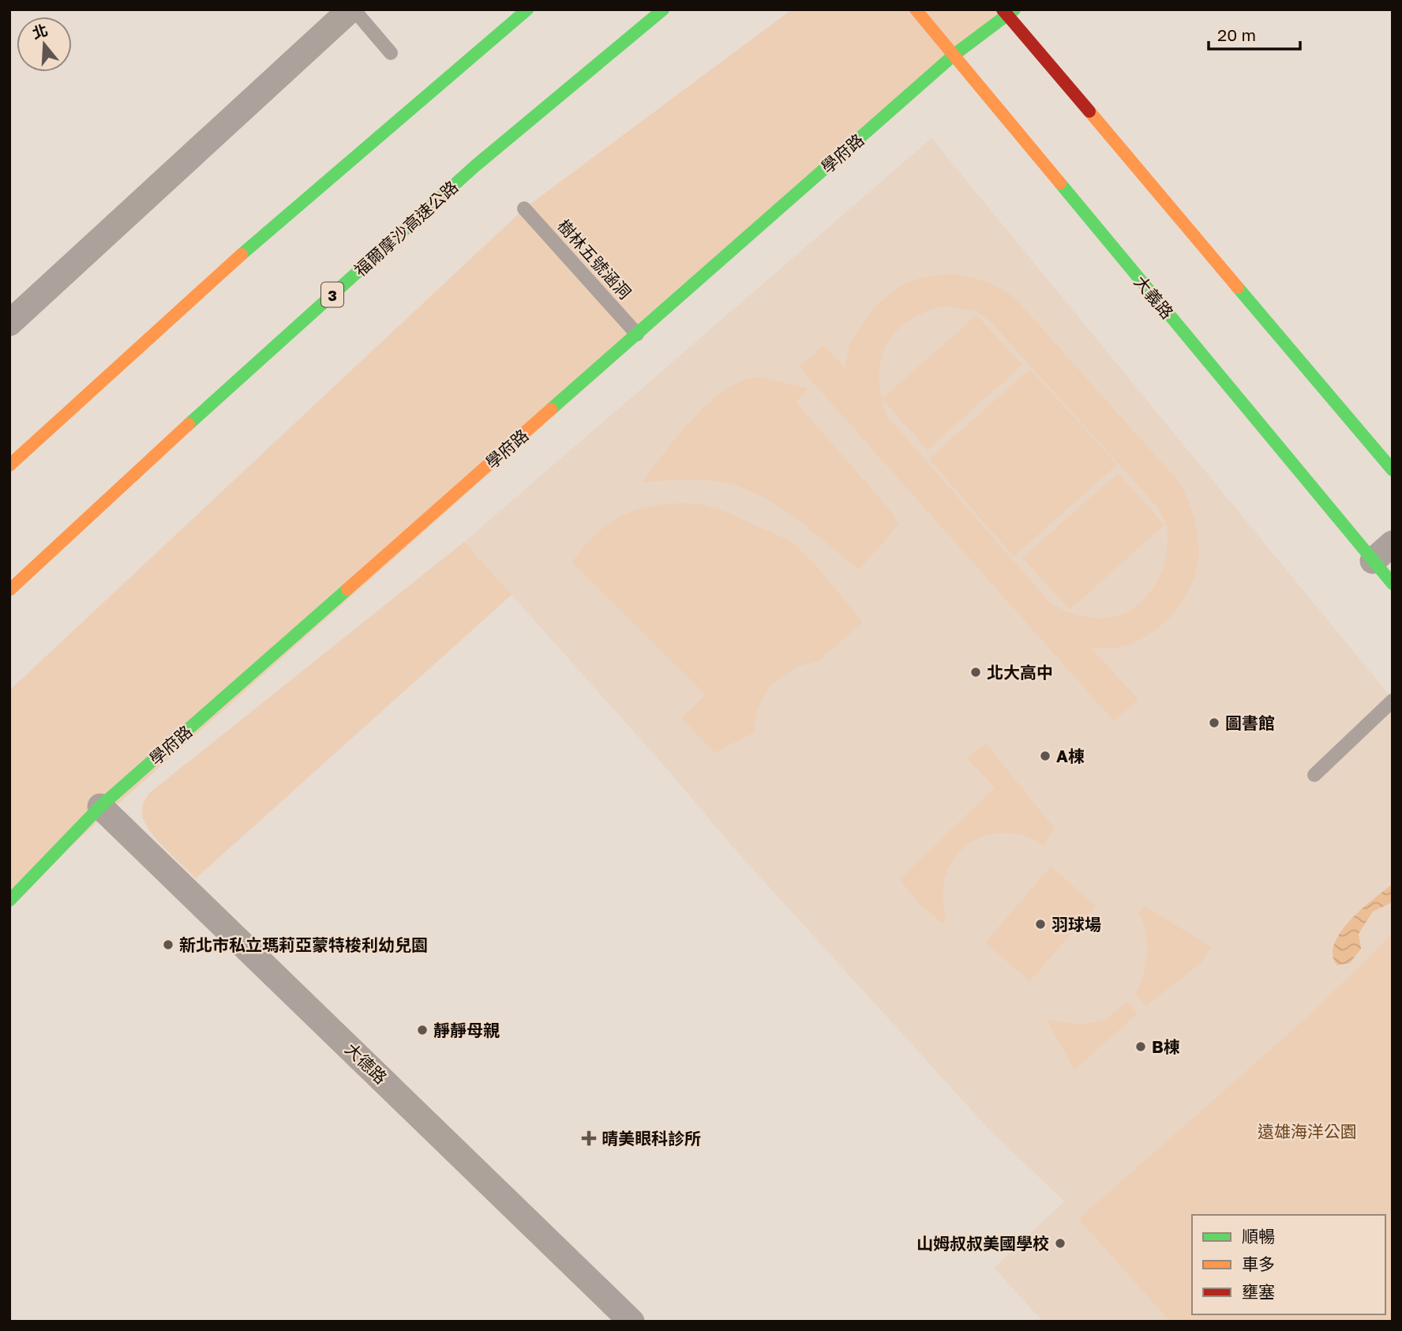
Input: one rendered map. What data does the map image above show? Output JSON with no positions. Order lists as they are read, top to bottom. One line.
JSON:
{"streets":{"main road":["學府路","福爾摩沙高速公路","3","大義路"],"street":["大德路"],"lane":["樹林五號涵洞"]},"crossings":[["學府路","樹林五號涵洞"],["學府路","大義路"],["學府路","大德路"]],"parks":["遠雄海洋公園"],"places":{"other":["北大高中","圖書館","A棟","羽球場","新北市私立瑪莉亞蒙特梭利幼兒園","靜靜母親","B棟","山姆叔叔美國學校"],"health":["晴美眼科診所"]},"legend":["順暢","車多","壅塞"],"scale_bar":"20 m","north":"top"}
